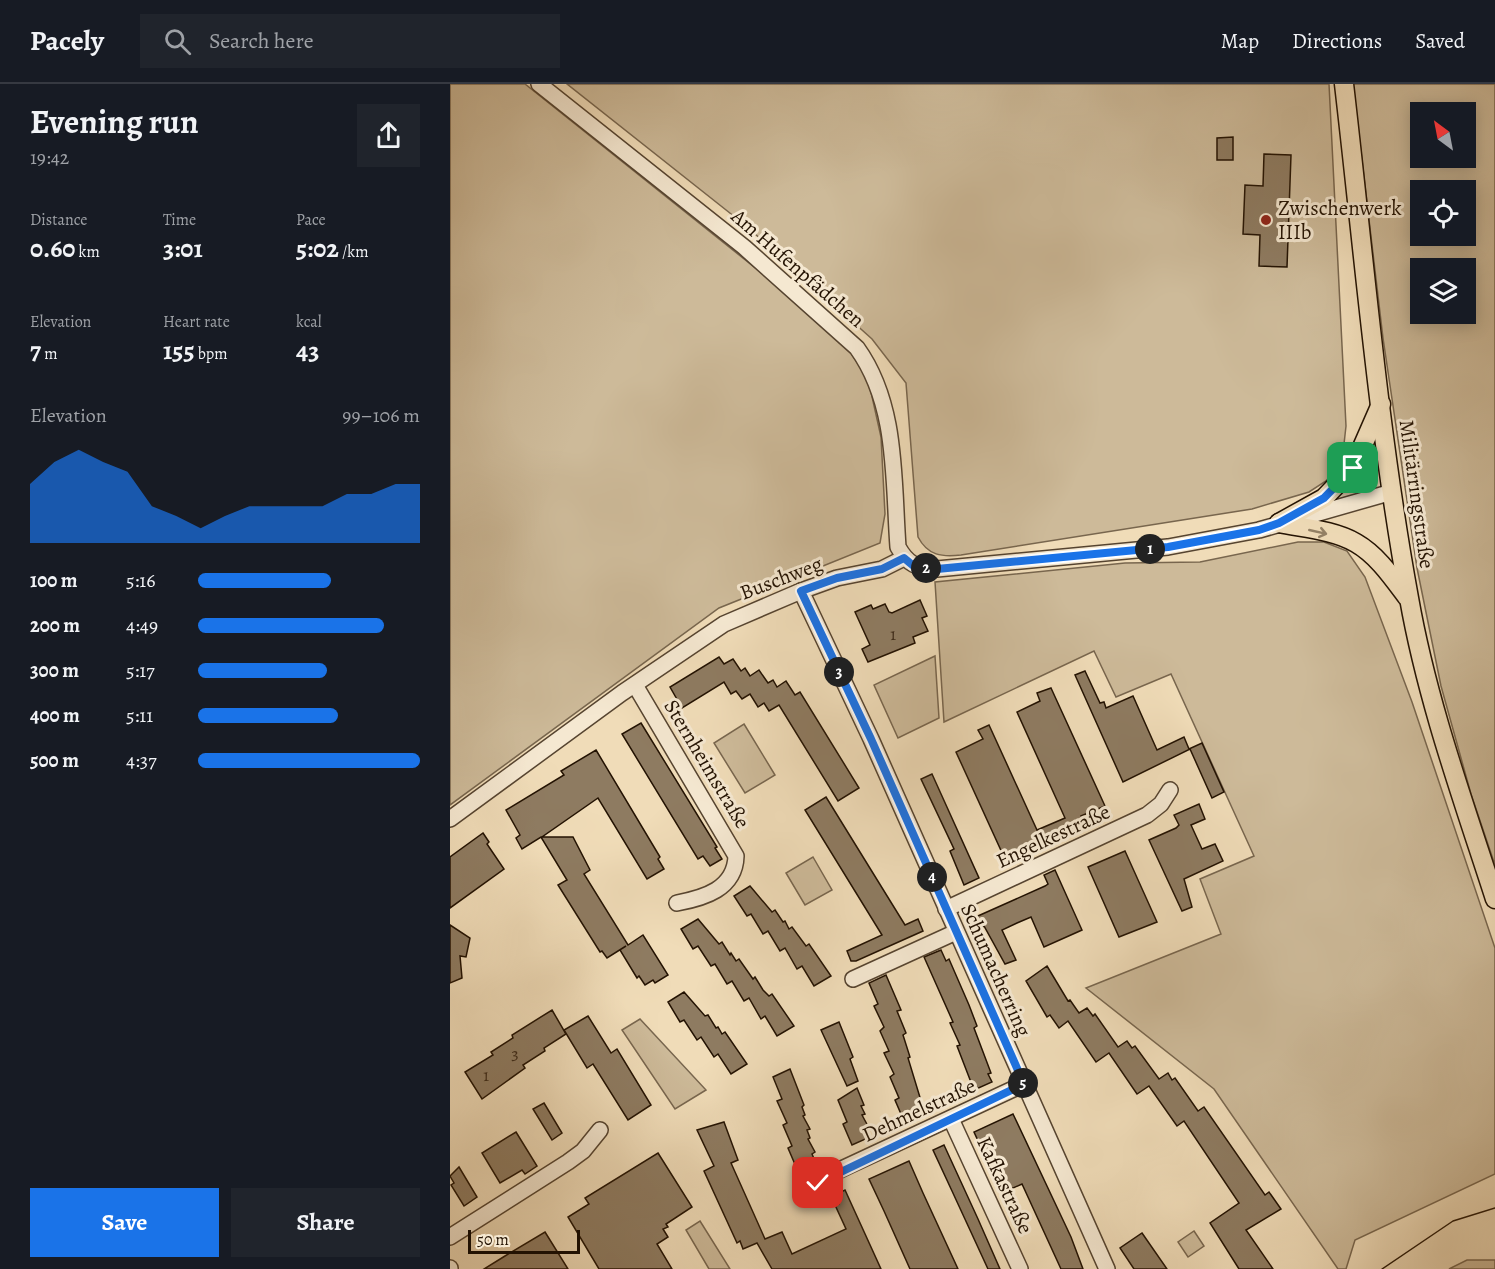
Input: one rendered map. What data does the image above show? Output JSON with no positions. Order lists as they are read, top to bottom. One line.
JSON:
{"streets":{"main road":["Militärringstraße"],"street":["Am Hufenpfädchen","Buschweg","Sternheimstraße","Engelkestraße","Schumacherring","Dehmelstraße","Kafkastraße"]},"crossings":[["Am Hufenpfädchen","Buschweg"],["Buschweg","Sternheimstraße"],["Buschweg","Schumacherring"],["Engelkestraße","Schumacherring"],["Schumacherring","Dehmelstraße"],["Dehmelstraße","Kafkastraße"]],"places":["Zwischenwerk IIIb"],"house_numbers":["1","3","1"],"scale_bar":"50 m","north":"top left","page":{"header":"Pacely","search":"Search here","nav":["Map","Directions","Saved"],"heading":["Evening run","19:42"],"stats":[["Distance","0.60 km"],["Time","3:01"],["Pace","5:02 /km"],["Elevation","7 m"],["Heart rate","155 bpm"],["kcal","43"]],"chart":["Elevation","99–106 m"],"pins":["1","2","3","4","5"],"list":[{"name":"100 m","note":"5:16"},{"name":"200 m","note":"4:49"},{"name":"300 m","note":"5:17"},{"name":"400 m","note":"5:11"},{"name":"500 m","note":"4:37"}],"buttons":["Save","Share"],"scale":"50 m"}}
